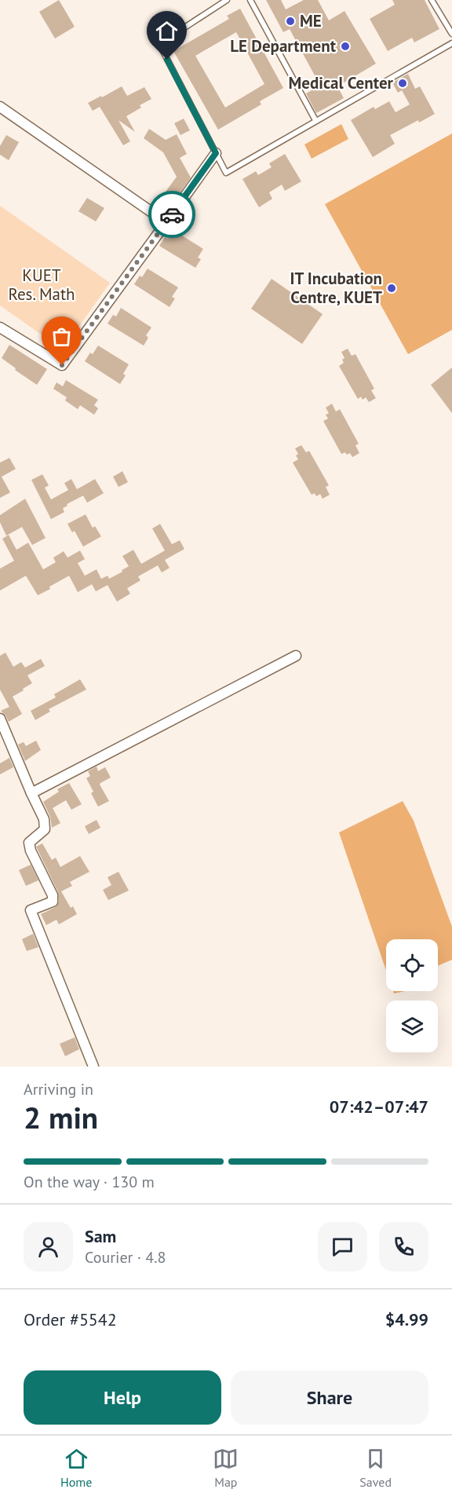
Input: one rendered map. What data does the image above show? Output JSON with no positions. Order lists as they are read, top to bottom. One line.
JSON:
{"parks":["KUET Res. Math"],"places":["ME","LE Department","Medical Center","IT Incubation Centre, KUET"],"page":{"heading":["2 min","Arriving in","07:42–07:47"],"panel":["Sam","Courier · 4.8","Order #5542","$4.99"],"bar":"On the way · 130 m","buttons":["Help","Share"],"tabs":["Home","Map","Saved"]}}
